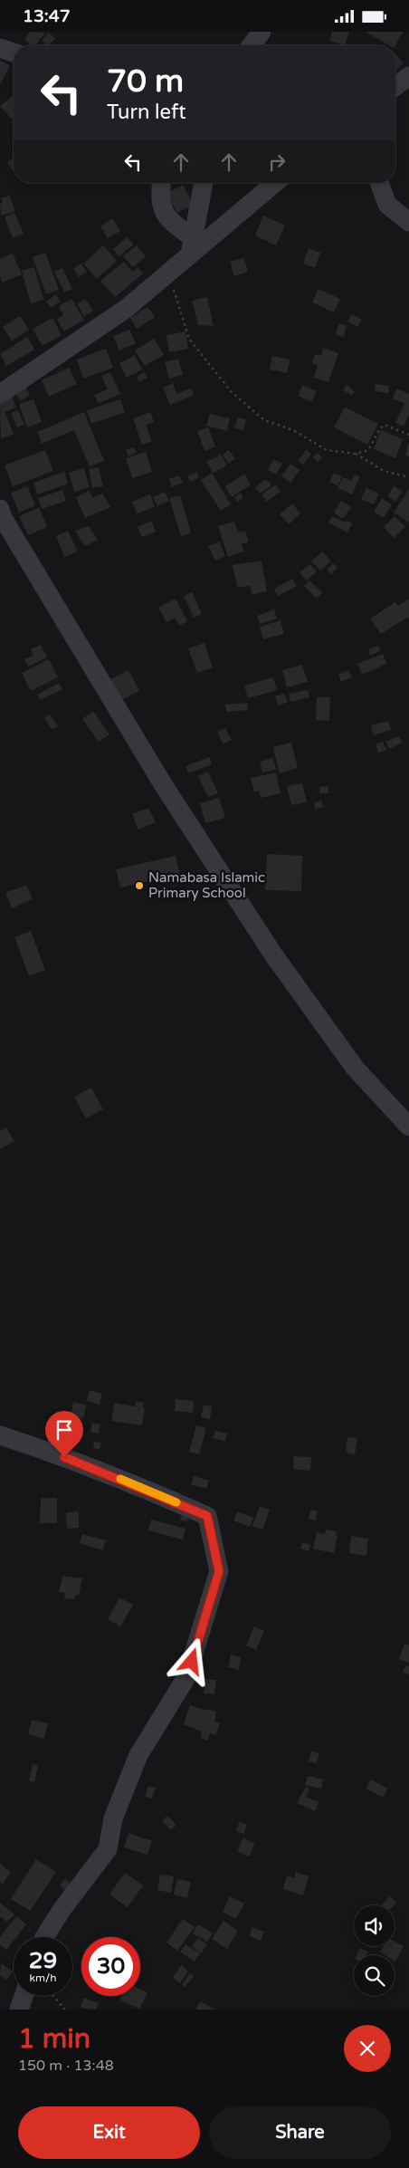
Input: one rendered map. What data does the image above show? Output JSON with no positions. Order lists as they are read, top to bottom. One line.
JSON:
{"places":["Namabasa Islamic Primary School"],"page":{"status":"13:47","turn":["70 m","Turn left"],"speed":"29 km/h","limit":"30","heading":["1 min","150 m · 13:48"],"buttons":["Exit","Share"]}}
